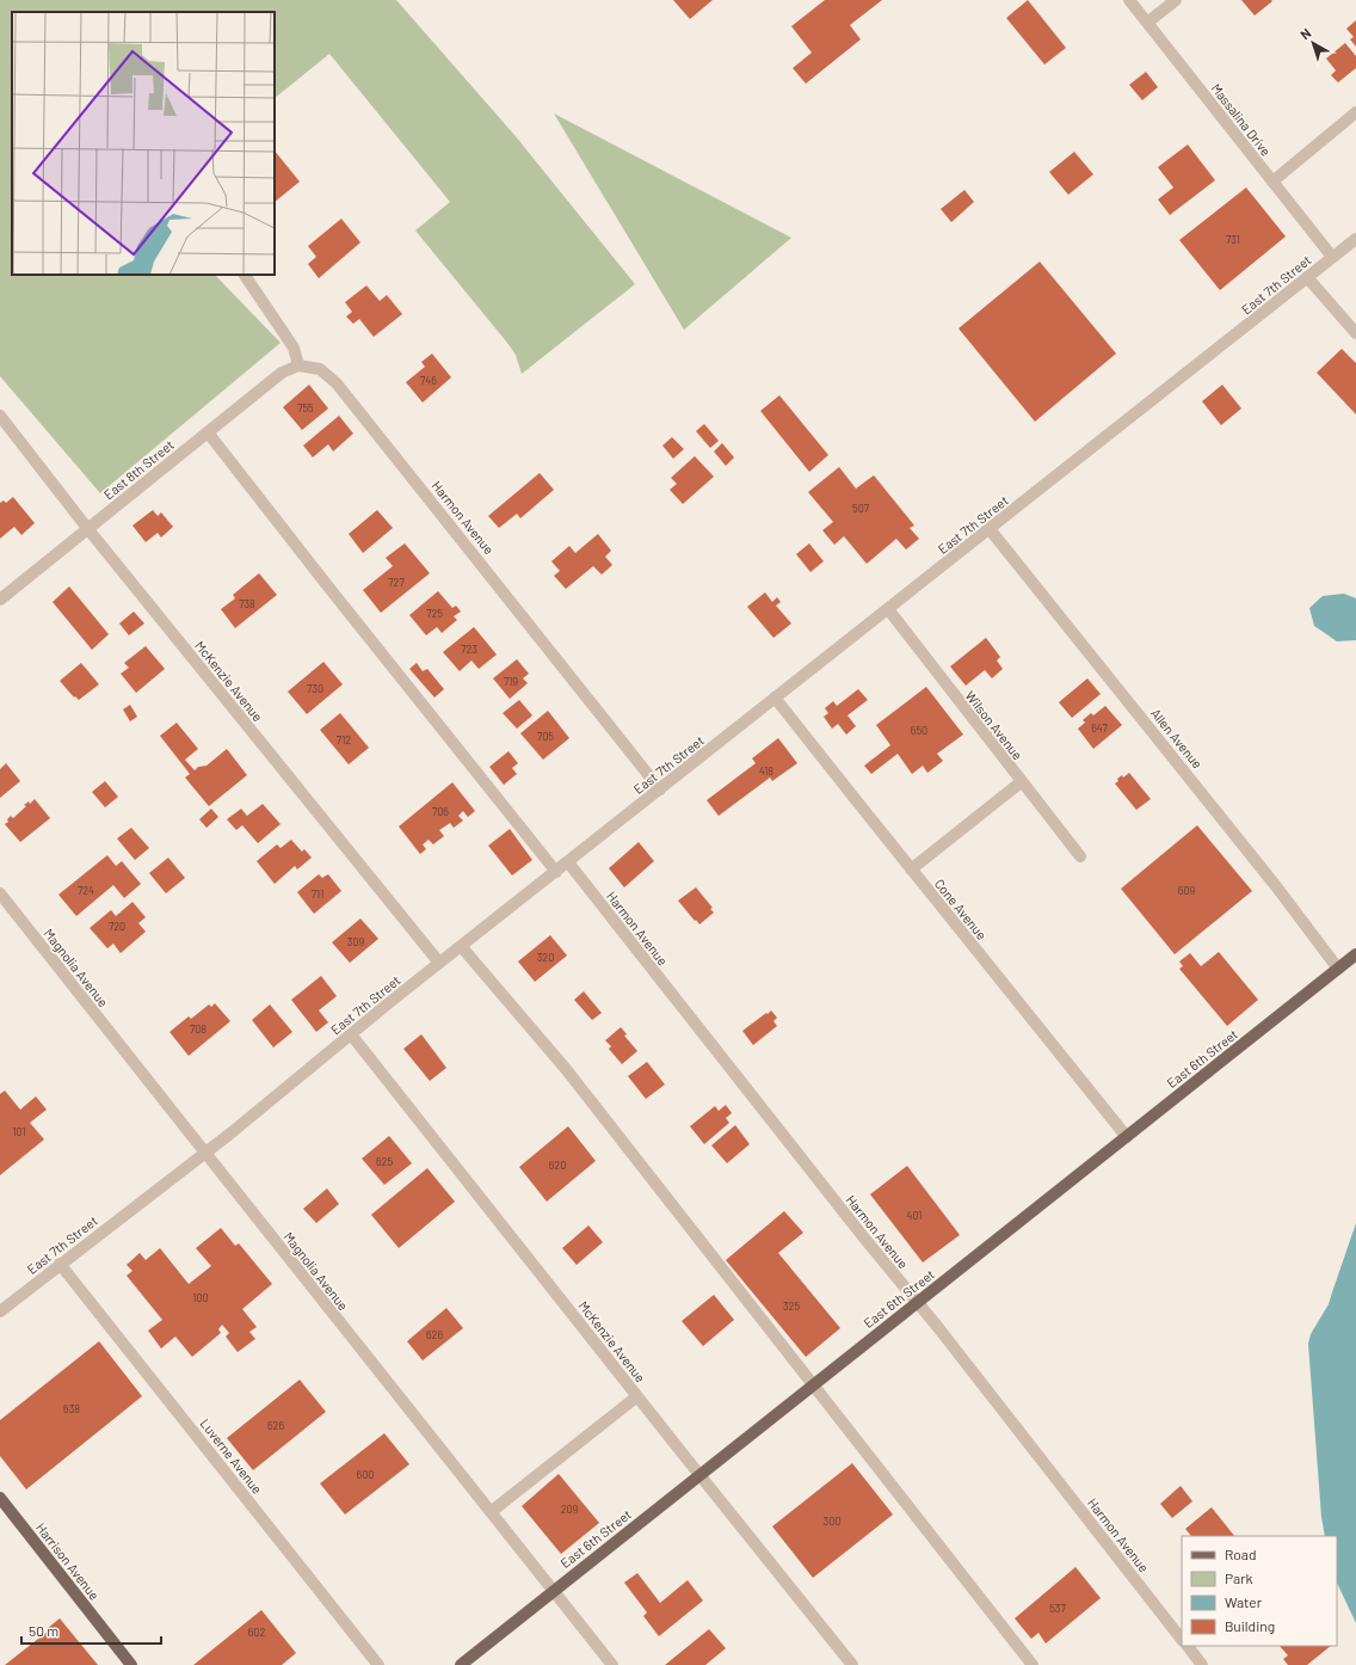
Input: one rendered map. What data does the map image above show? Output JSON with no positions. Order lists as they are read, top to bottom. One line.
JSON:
{"streets":{"main road":["East 6th Street","Harrison Avenue"],"street":["Massalina Drive","East 7th Street","East 8th Street","Harmon Avenue","McKenzie Avenue","Wilson Avenue","Allen Avenue","Cone Avenue","Magnolia Avenue","Luverne Avenue"]},"crossings":[["Massalina Drive","East 7th Street"],["East 7th Street","Harmon Avenue"],["East 7th Street","McKenzie Avenue"],["East 7th Street","Wilson Avenue"],["East 7th Street","Allen Avenue"],["East 7th Street","Cone Avenue"],["East 7th Street","Magnolia Avenue"],["East 7th Street","Luverne Avenue"],["East 8th Street","Harmon Avenue"],["East 8th Street","McKenzie Avenue"],["Harmon Avenue","East 6th Street"],["McKenzie Avenue","East 6th Street"],["Allen Avenue","East 6th Street"],["Cone Avenue","East 6th Street"],["Magnolia Avenue","East 6th Street"]],"house_numbers":["731","746","755","507","727","738","725","723","719","730","647","650","705","712","418","706","724","609","711","720","309","320","708","101","625","620","401","100","325","626","638","626","600","209","300","537","602"],"legend":["Road","Park","Water","Building"],"scale_bar":"50 m","north":"top left"}
